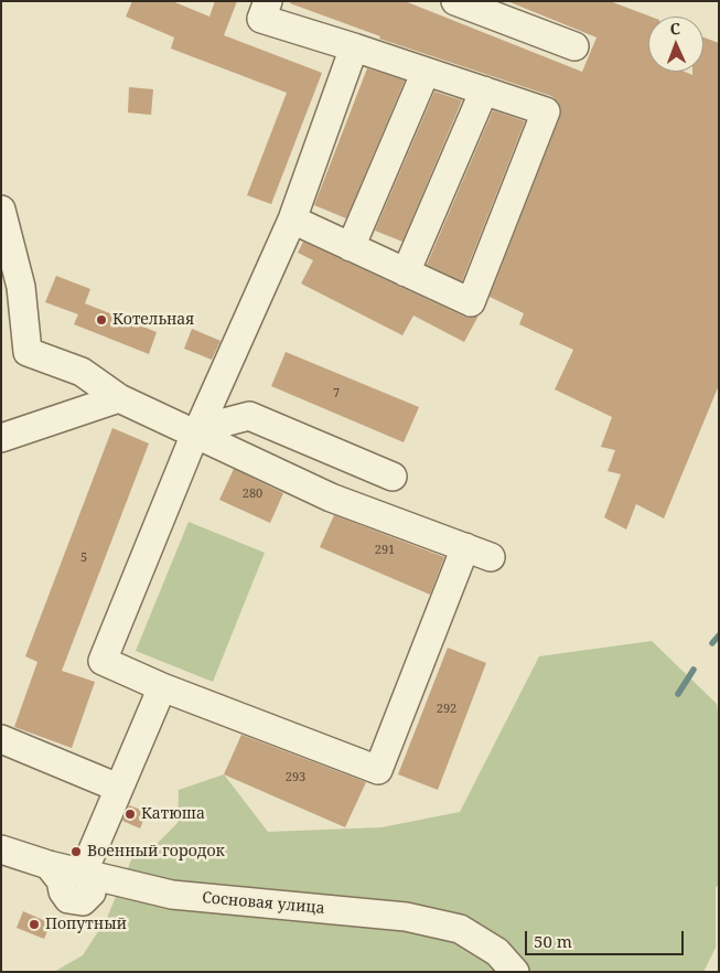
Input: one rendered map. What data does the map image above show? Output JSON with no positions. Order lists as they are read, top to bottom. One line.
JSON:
{"streets":{"street":["Сосновая улица"]},"places":["Котельная","Катюша","Военный городок","Попутный"],"house_numbers":["7","280","291","5","292","293"],"scale_bar":"50 m","north":"top"}
